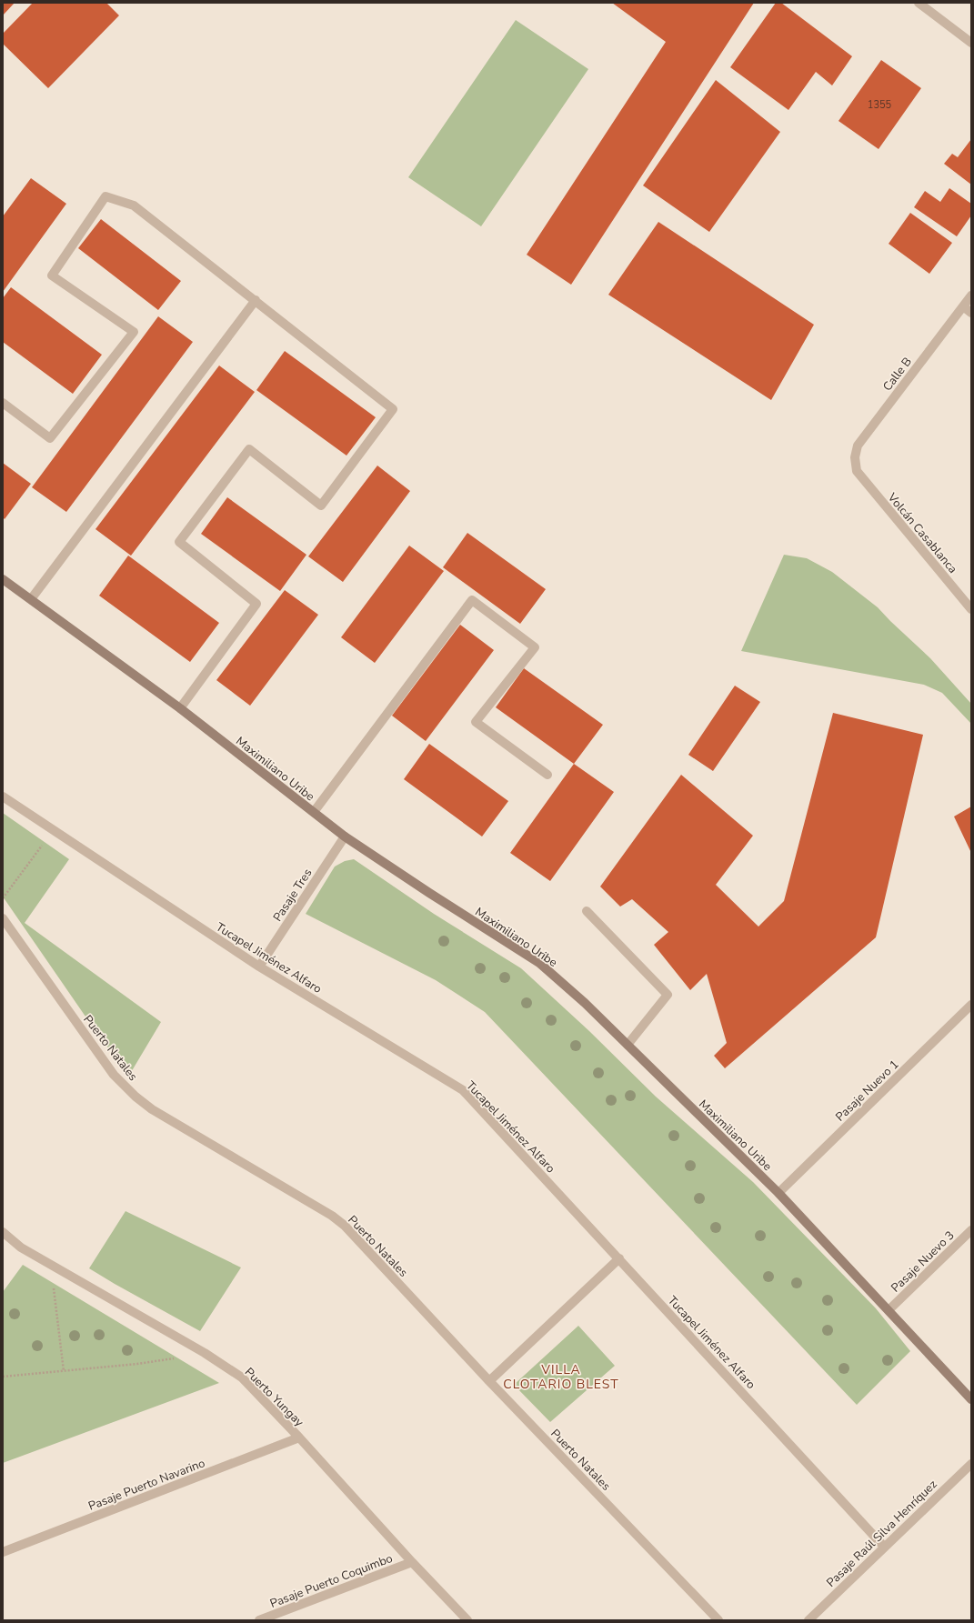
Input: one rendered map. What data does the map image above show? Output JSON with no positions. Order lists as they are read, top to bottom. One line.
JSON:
{"streets":{"street":["Calle B","Volcán Casablanca","Maximiliano Uribe","Pasaje Tres","Tucapel Jiménez Alfaro","Puerto Natales","Pasaje Nuevo 1","Pasaje Nuevo 3","Puerto Yungay","Pasaje Puerto Navarino","Pasaje Raúl Silva Henríquez","Pasaje Puerto Coquimbo"]},"crossings":[["Calle B","Volcán Casablanca"],["Maximiliano Uribe","Pasaje Tres"],["Maximiliano Uribe","Pasaje Nuevo 1"],["Maximiliano Uribe","Pasaje Nuevo 3"],["Pasaje Tres","Tucapel Jiménez Alfaro"],["Tucapel Jiménez Alfaro","Pasaje Raúl Silva Henríquez"],["Puerto Yungay","Pasaje Puerto Navarino"],["Puerto Yungay","Pasaje Puerto Coquimbo"]],"districts":["VILLA CLOTARIO BLEST"],"house_numbers":["1355"]}
